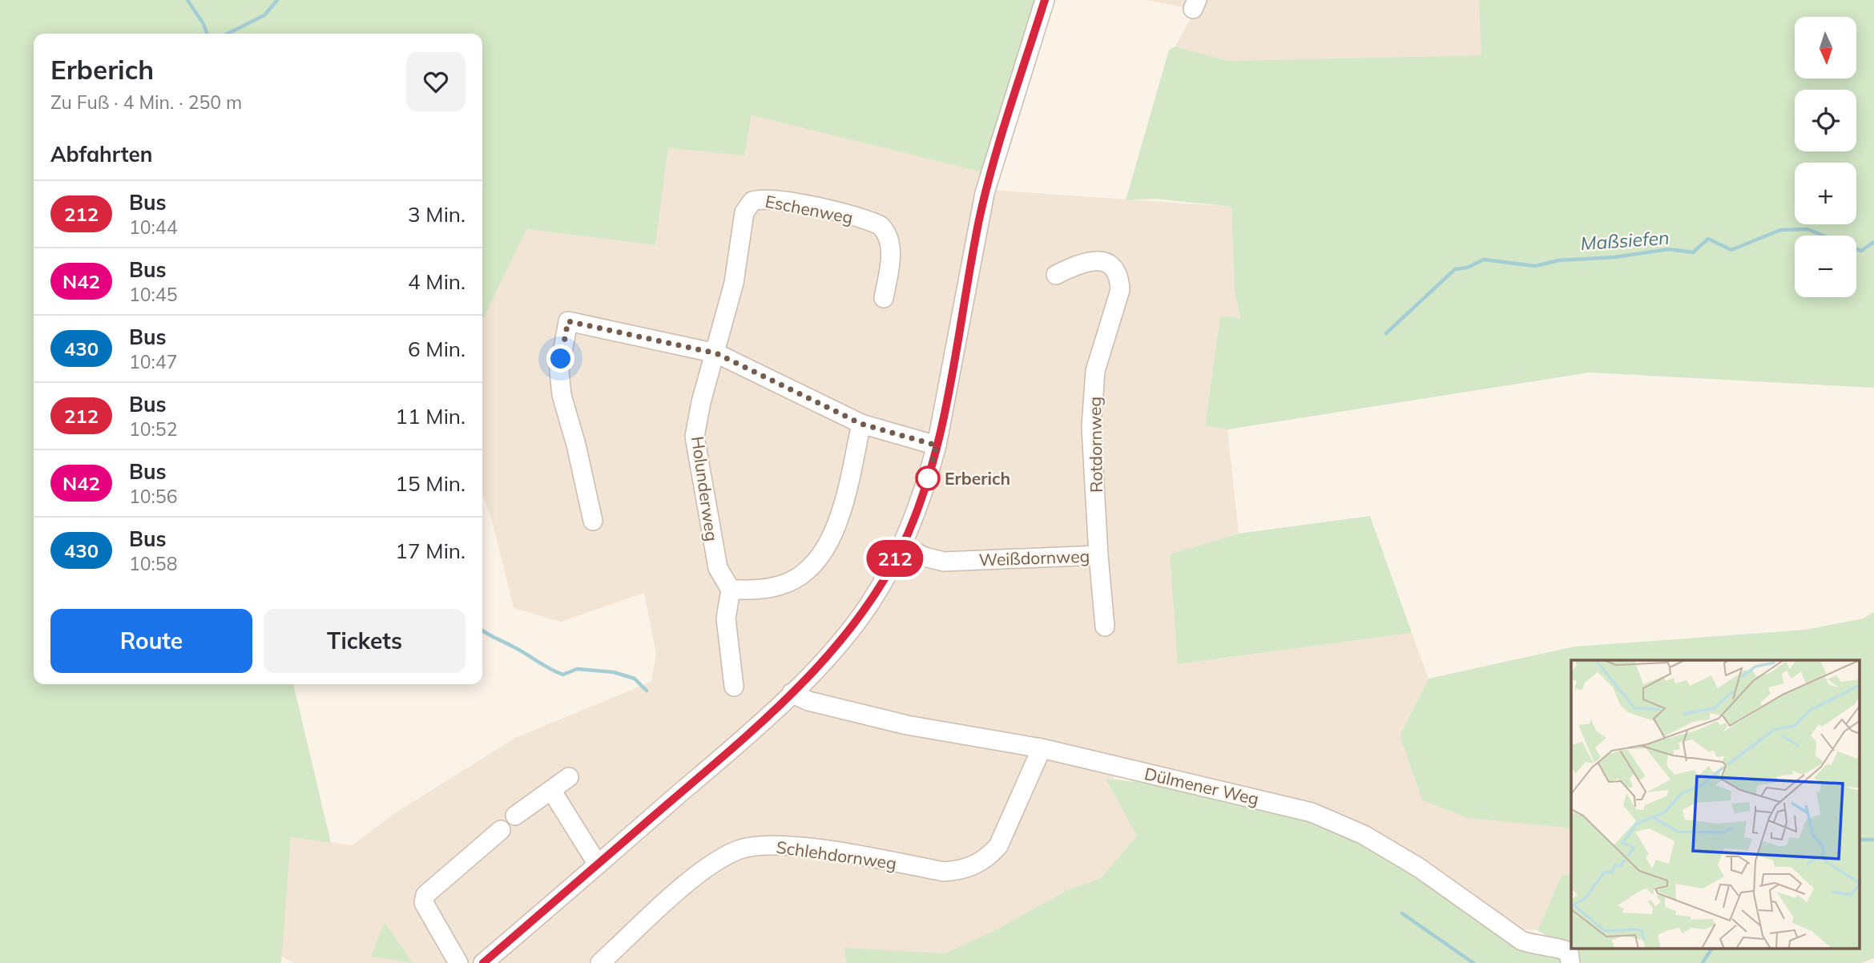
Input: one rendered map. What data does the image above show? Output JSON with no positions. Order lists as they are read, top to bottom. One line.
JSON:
{"streets":{"street":["Eschenweg","Rotdornweg","Holunderweg","Weißdornweg","Dülmener Weg","Schlehdornweg"]},"crossings":[["Eschenweg","Holunderweg"],["Rotdornweg","Weißdornweg"],["Dülmener Weg","Schlehdornweg"]],"water":["Maßsiefen"],"places":["Erberich"],"lines":["bus line 212"],"north":"bottom","page":{"on_map":"212","map_buttons":["+","−"],"heading":[["Erberich","Zu Fuß · 4 Min. · 250 m"],"Abfahrten"],"list":[{"mark":"212","name":"Bus","note":"10:44","value":"3 Min."},{"mark":"N42","name":"Bus","note":"10:45","value":"4 Min."},{"mark":"430","name":"Bus","note":"10:47","value":"6 Min."},{"mark":"212","name":"Bus","note":"10:52","value":"11 Min."},{"mark":"N42","name":"Bus","note":"10:56","value":"15 Min."},{"mark":"430","name":"Bus","note":"10:58","value":"17 Min."}],"buttons":["Route","Tickets"]}}
